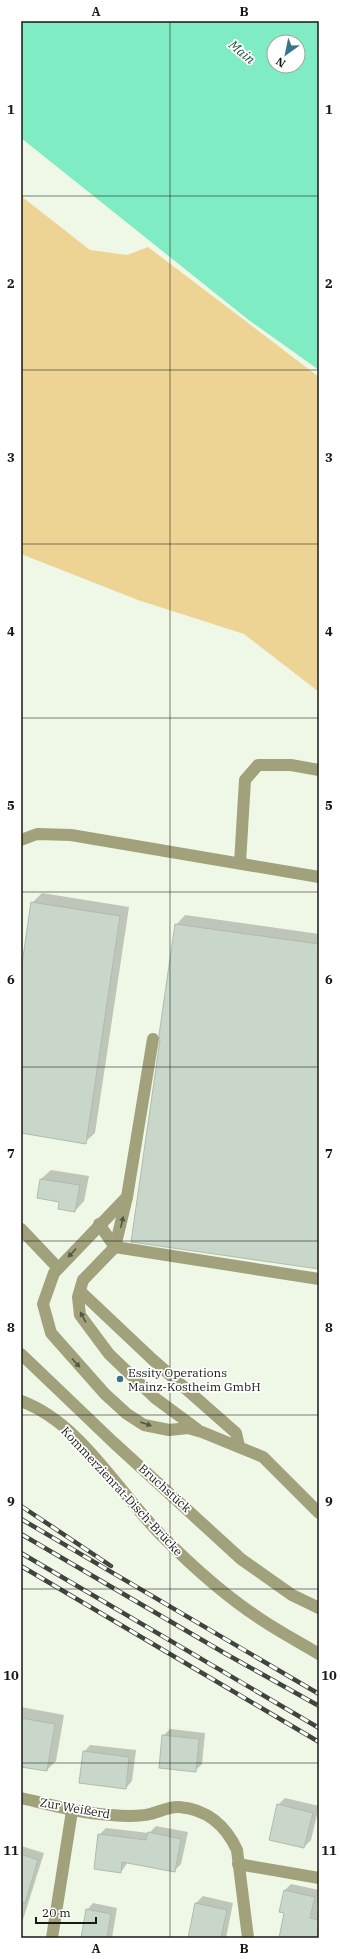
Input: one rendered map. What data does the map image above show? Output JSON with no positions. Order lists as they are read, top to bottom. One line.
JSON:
{"streets":{"street":["Bruchstück","Kommerzienrat-Disch-Brücke","Zur Weißerd"]},"water":["Main"],"places":["Essity Operations Mainz-Kostheim GmbH"],"scale_bar":"20 m","north":"bottom left","grid":{"columns":["A","B"],"rows":["1","2","3","4","5","6","7","8","9","10","11"]}}
